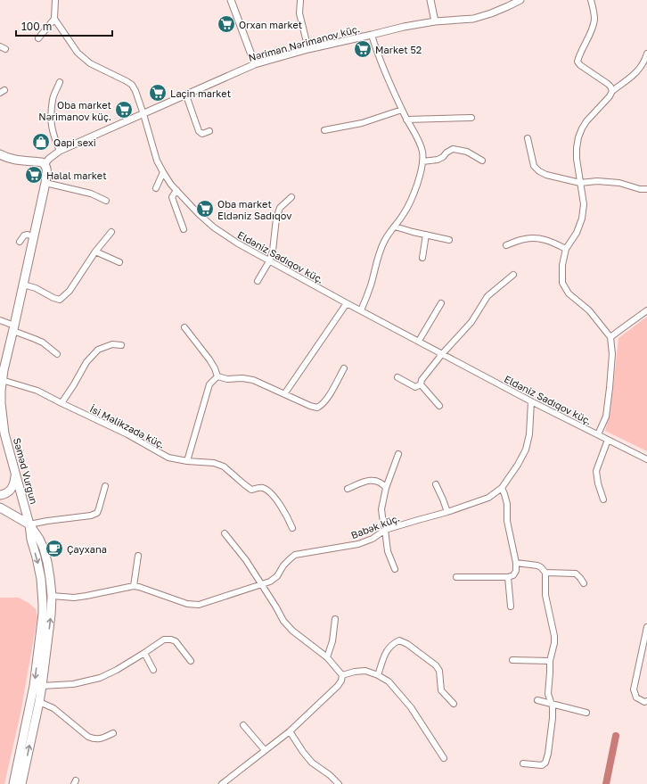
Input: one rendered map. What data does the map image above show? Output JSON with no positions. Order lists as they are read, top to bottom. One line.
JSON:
{"streets":{"main road":["Səməd Vurğun"],"street":["Nəriman Nərimanov küç.","Eldəniz Sadıqov küç.","İsi Məlikzadə küç.","Babək küç."]},"crossings":[["Nəriman Nərimanov küç.","Eldəniz Sadıqov küç."],["Nəriman Nərimanov küç.","Səməd Vurğun"],["Eldəniz Sadıqov küç.","Babək küç."],["İsi Məlikzadə küç.","Səməd Vurğun"]],"places":{"supermarket":["Orxan market","Market 52","Laçin market","Oba market Nərimanov küç.","Halal market","Oba market Eldəniz Sadıqov"],"shop":["Qapi sexi"],"cafe":["Çayxana"]},"scale_bar":"100 m"}
